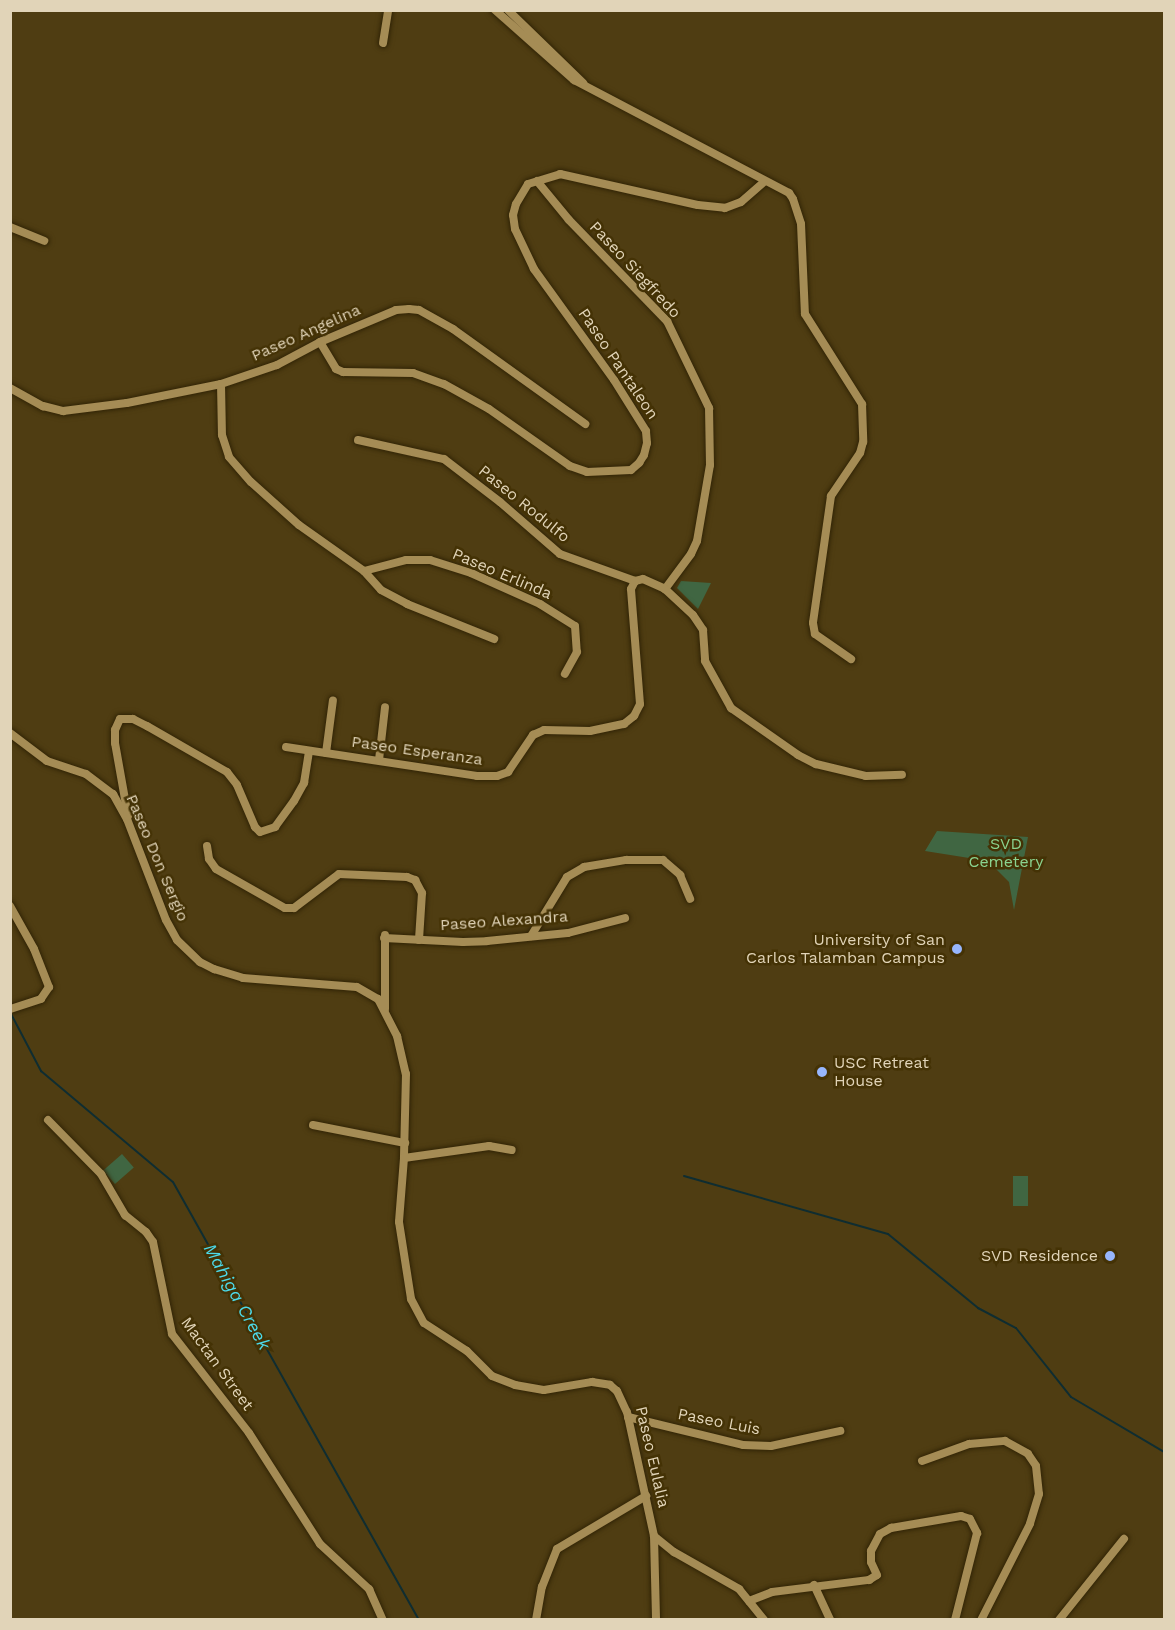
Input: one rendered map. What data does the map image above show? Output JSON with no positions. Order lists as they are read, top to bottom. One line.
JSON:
{"streets":{"street":["Paseo Siegfredo","Paseo Angelina","Paseo Pantaleon","Paseo Rodulfo","Paseo Erlinda","Paseo Esperanza","Paseo Don Sergio","Paseo Alexandra","Mactan Street","Paseo Luis","Paseo Eulalia"]},"crossings":[["Paseo Siegfredo","Paseo Pantaleon"],["Paseo Siegfredo","Paseo Rodulfo"],["Paseo Angelina","Paseo Pantaleon"],["Paseo Rodulfo","Paseo Esperanza"],["Paseo Don Sergio","Paseo Alexandra"],["Paseo Don Sergio","Paseo Eulalia"],["Paseo Luis","Paseo Eulalia"]],"water":["Mahiga Creek"],"parks":["SVD Cemetery"],"places":["University of San Carlos Talamban Campus","USC Retreat House","SVD Residence"]}
